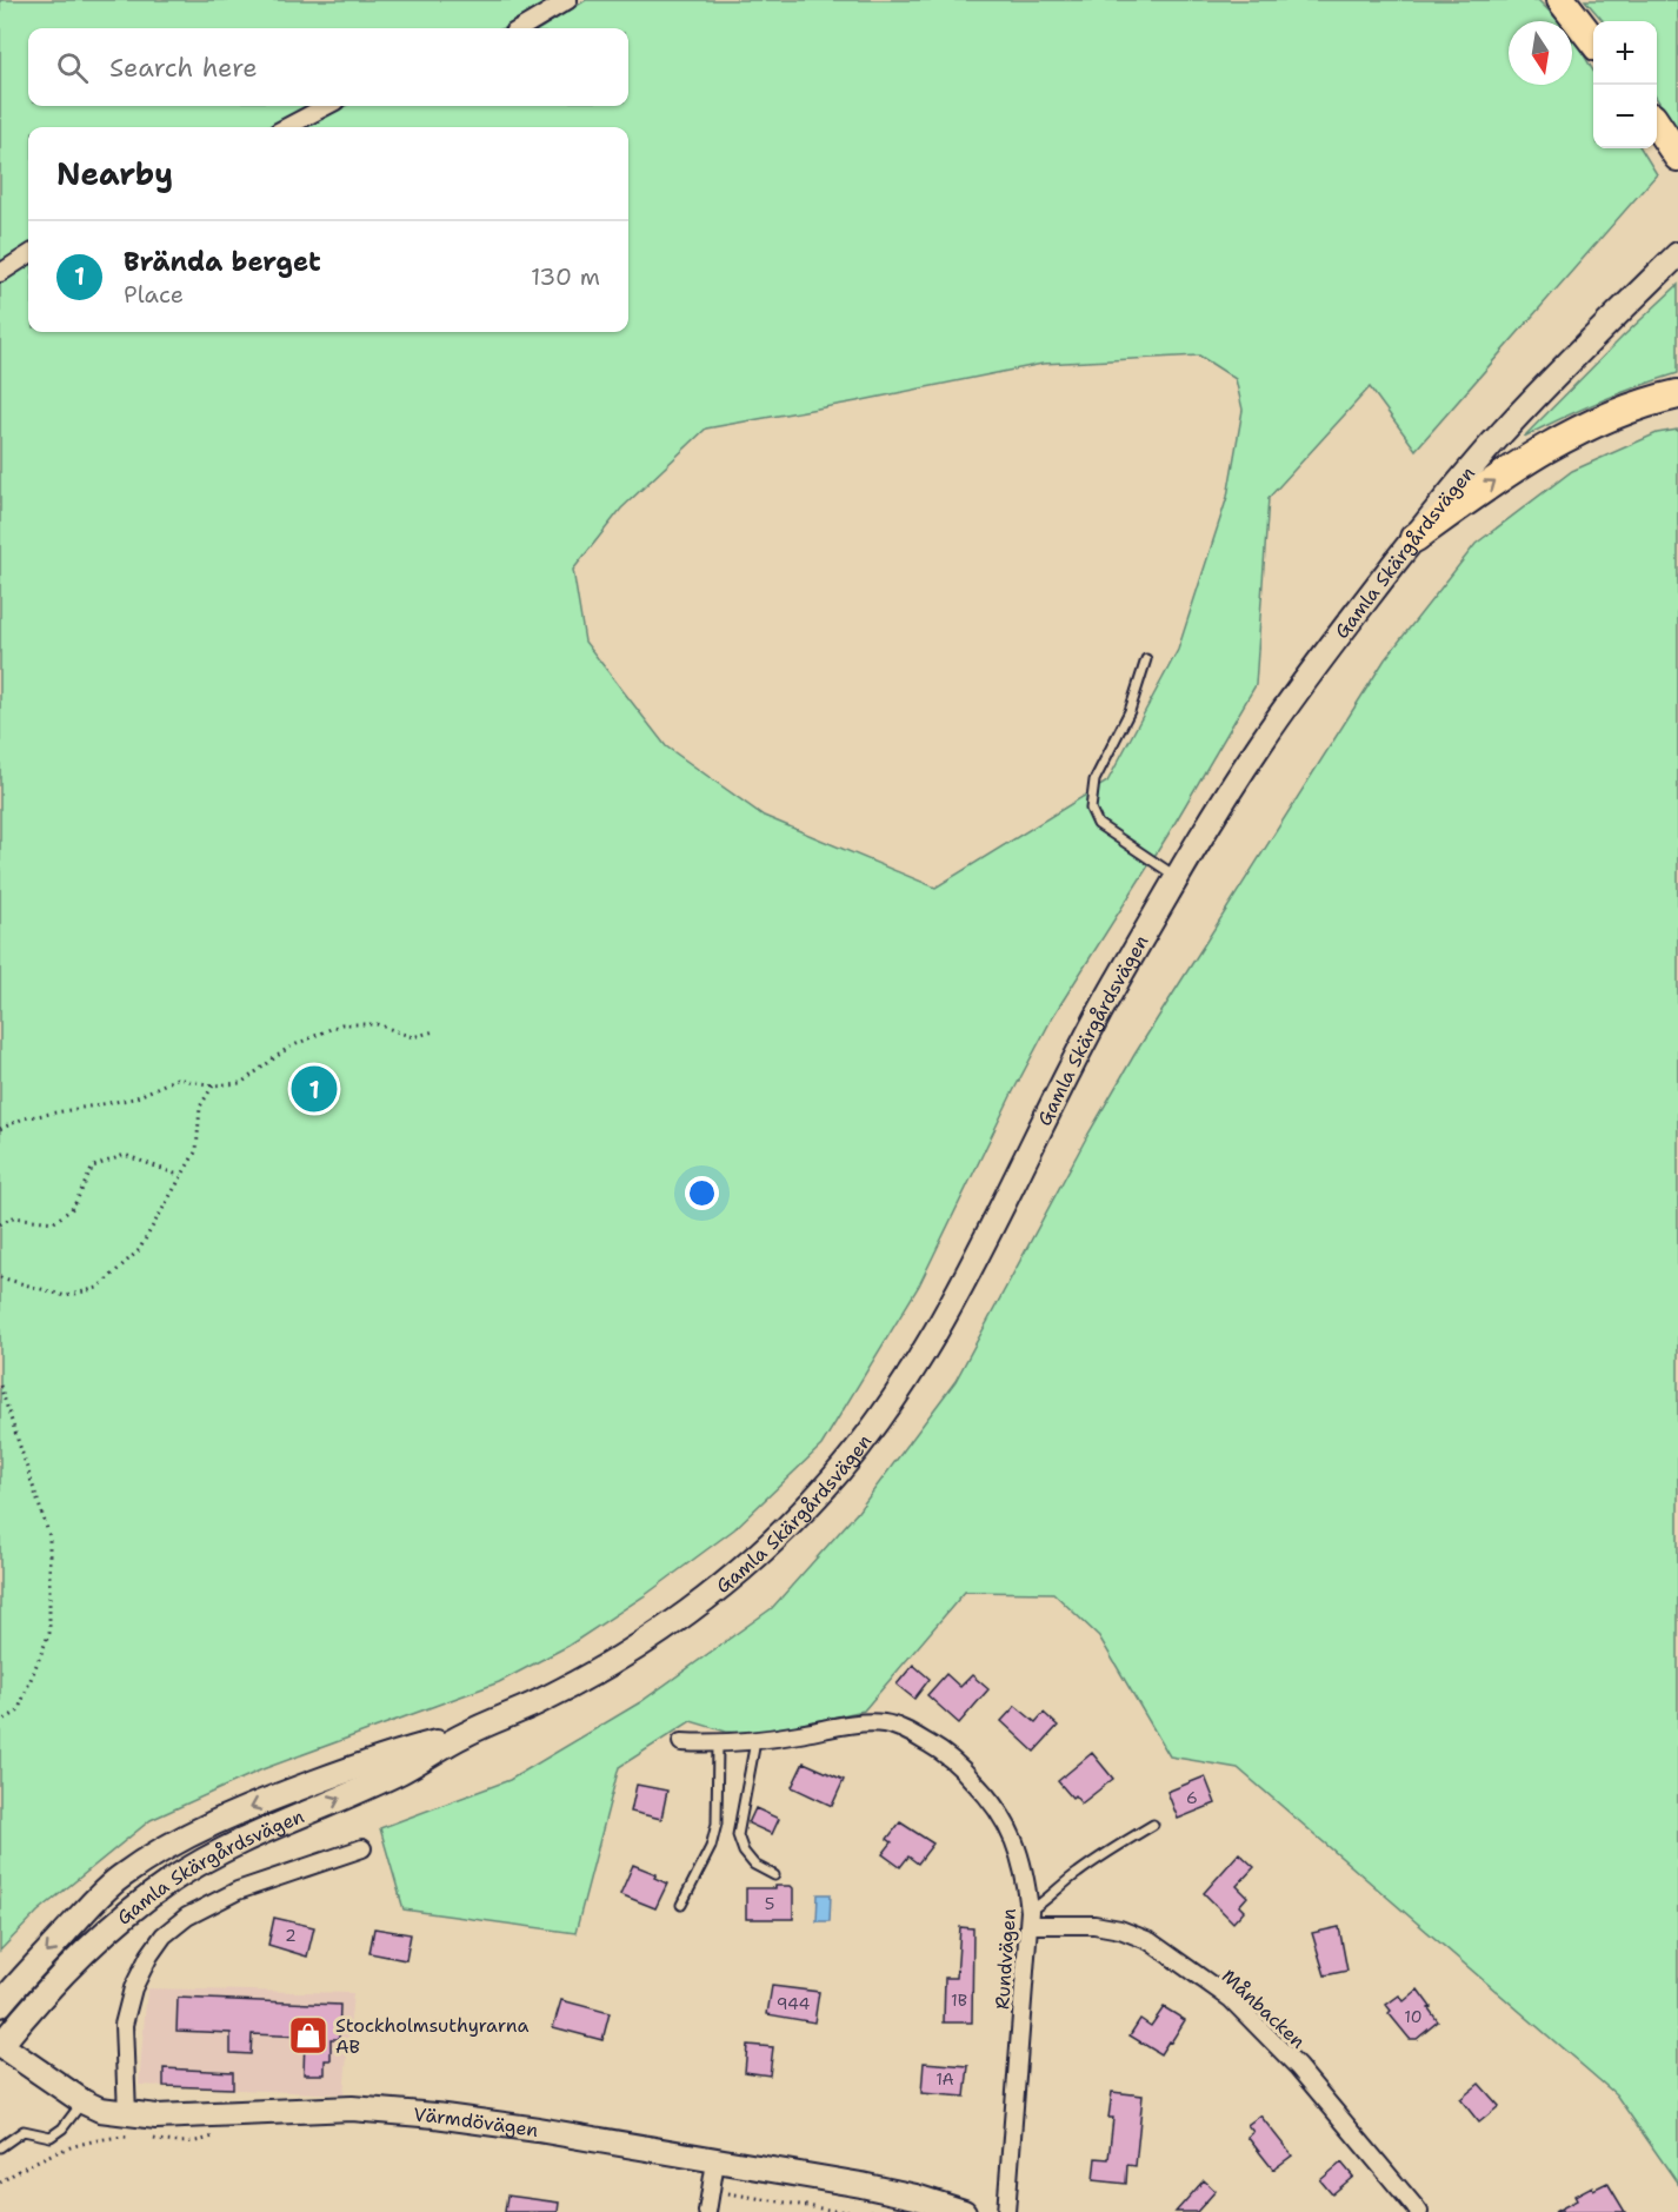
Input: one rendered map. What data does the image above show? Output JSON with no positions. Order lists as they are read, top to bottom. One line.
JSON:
{"streets":{"main road":["Gamla Skärgårdsvägen","Värmdövägen"],"street":["Rundvägen","Månbacken"]},"crossings":[["Gamla Skärgårdsvägen","Värmdövägen"],["Rundvägen","Månbacken"]],"places":{"shop":["Stockholmsuthyrarna AB"]},"house_numbers":["6","5","2","1B","944","10","1A"],"north":"bottom","page":{"map_buttons":["+","−"],"search":"Search here","heading":"Nearby","list":[{"mark":"1","name":"Brända berget","note":"Place","value":"130 m"}],"pins":"1"}}
